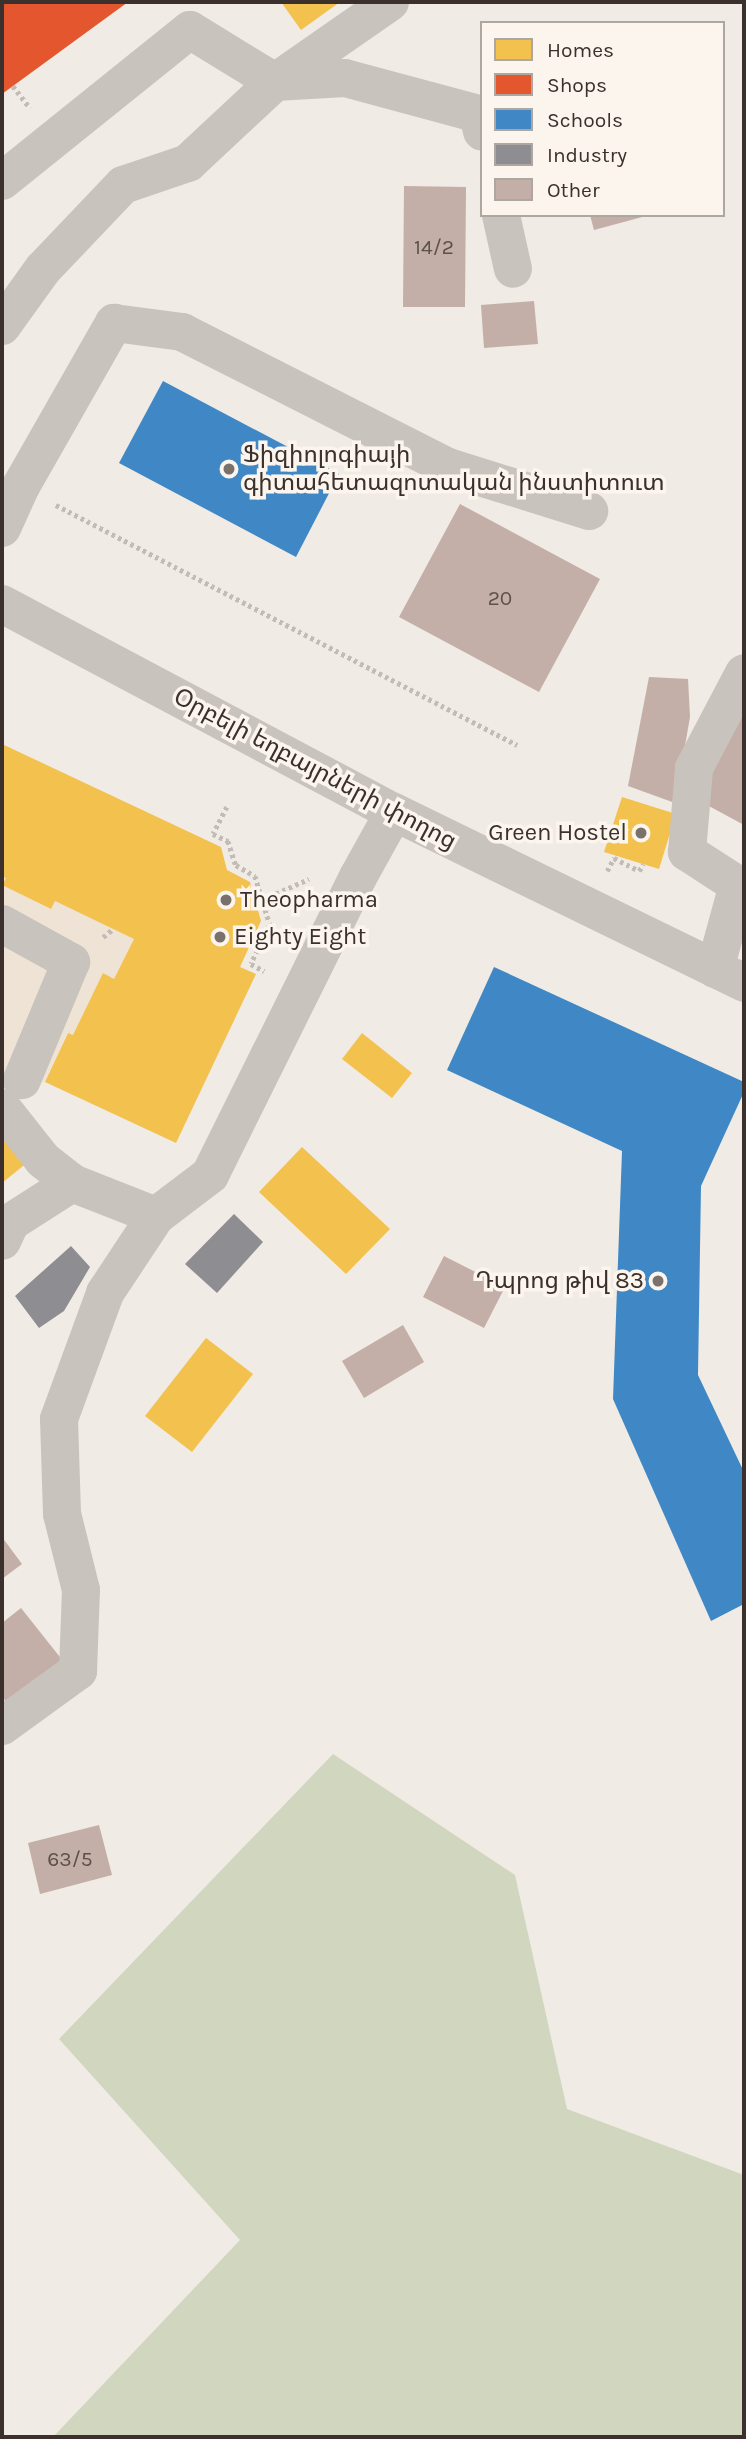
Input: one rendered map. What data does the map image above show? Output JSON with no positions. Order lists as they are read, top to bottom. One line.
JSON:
{"streets":{"street":["Օրբելի եղբայրների փողոց"]},"places":["Ֆիզիոլոգիայի գիտահետազոտական ինստիտուտ","Green Hostel","Theopharma","Eighty Eight","Դպրոց թիվ 83"],"house_numbers":["14/2","20","63/5"],"legend":["Homes","Shops","Schools","Industry","Other"]}
